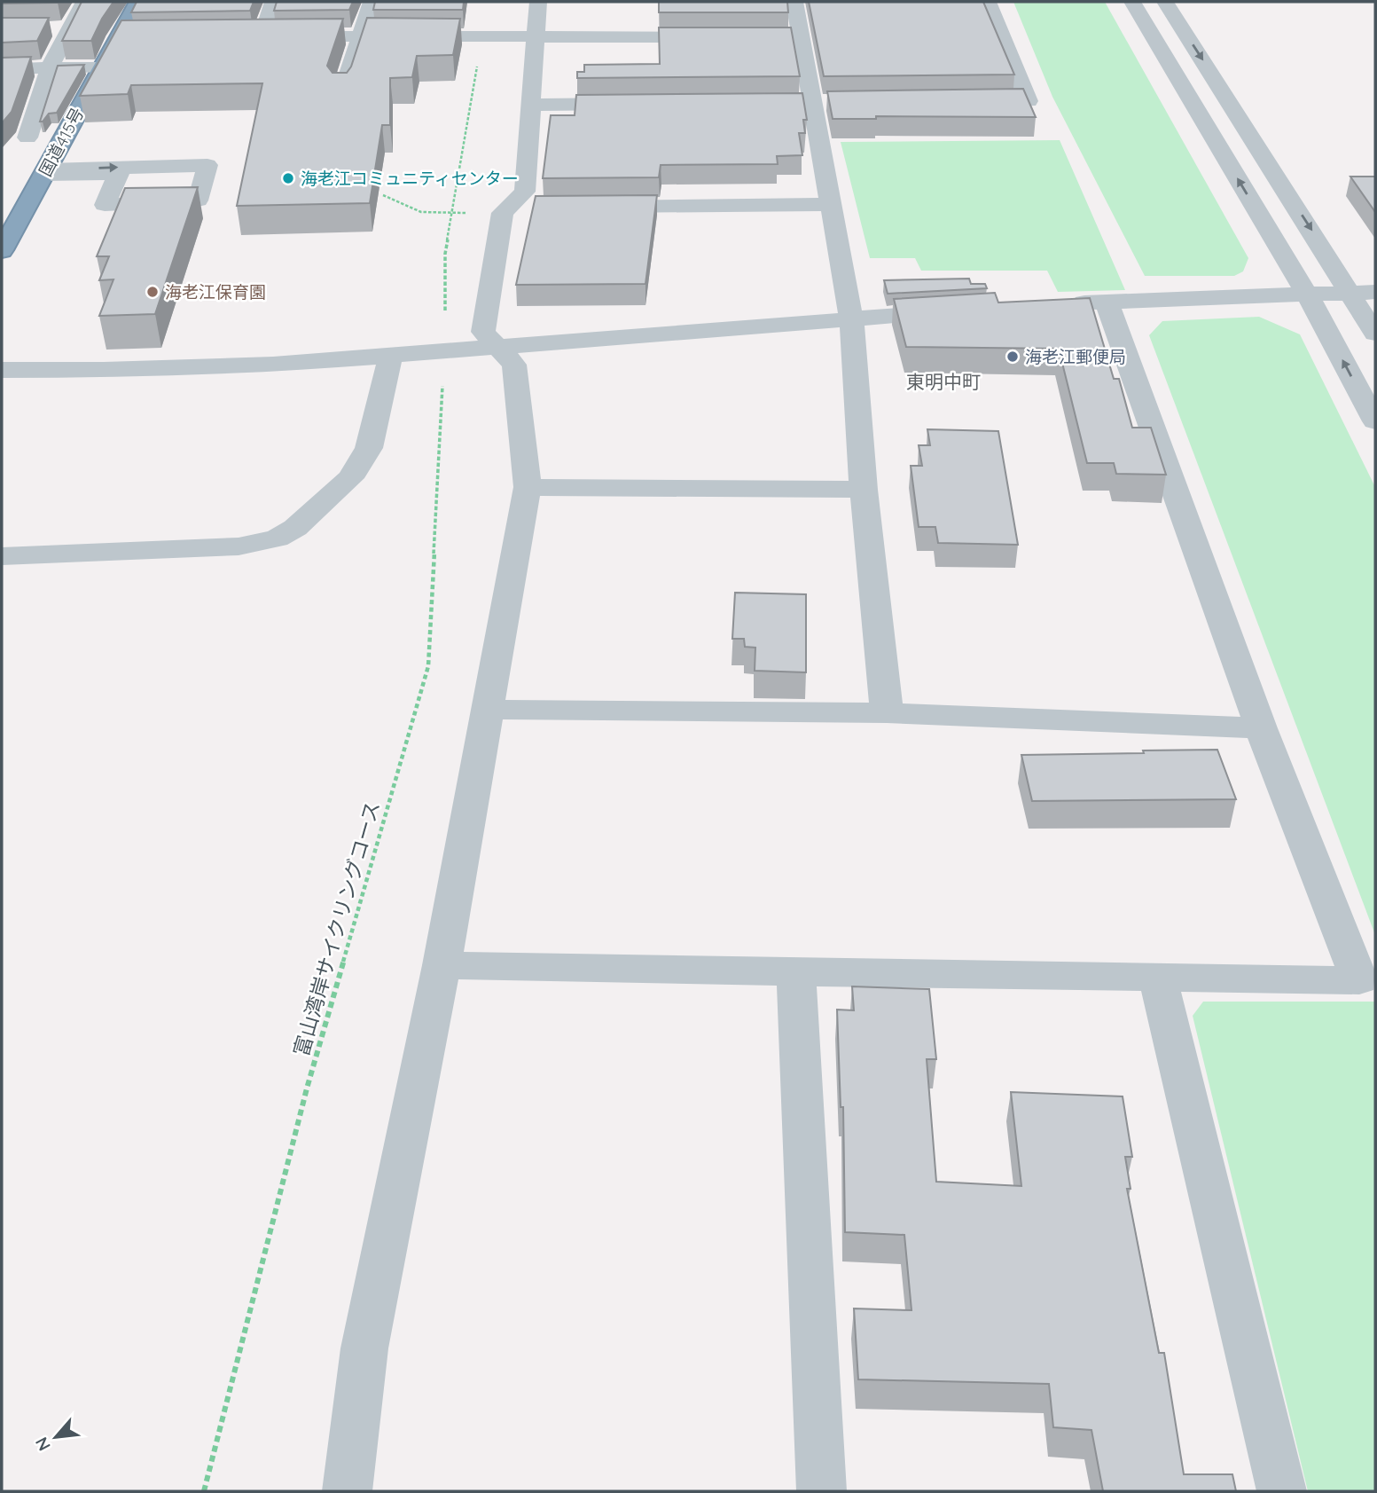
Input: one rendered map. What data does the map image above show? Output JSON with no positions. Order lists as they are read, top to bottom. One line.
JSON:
{"streets":{"highway":["国道415号"],"path":["富山湾岸サイクリングコース"]},"districts":["東明中町"],"places":["海老江コミュニティセンター","海老江保育園","海老江郵便局"],"north":"bottom left"}
